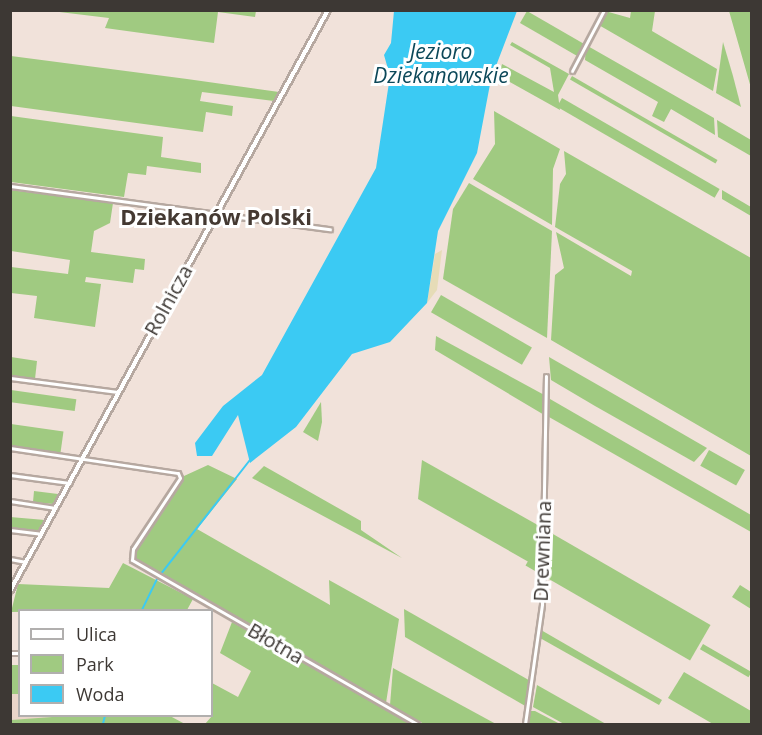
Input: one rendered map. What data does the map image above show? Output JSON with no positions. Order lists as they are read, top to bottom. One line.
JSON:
{"streets":{"street":["Rolnicza","Drewniana","Błotna"]},"crossings":[["Rolnicza","Błotna"]],"districts":["Dziekanów Polski"],"water":["Jezioro Dziekanowskie"],"legend":["Ulica","Park","Woda"]}
